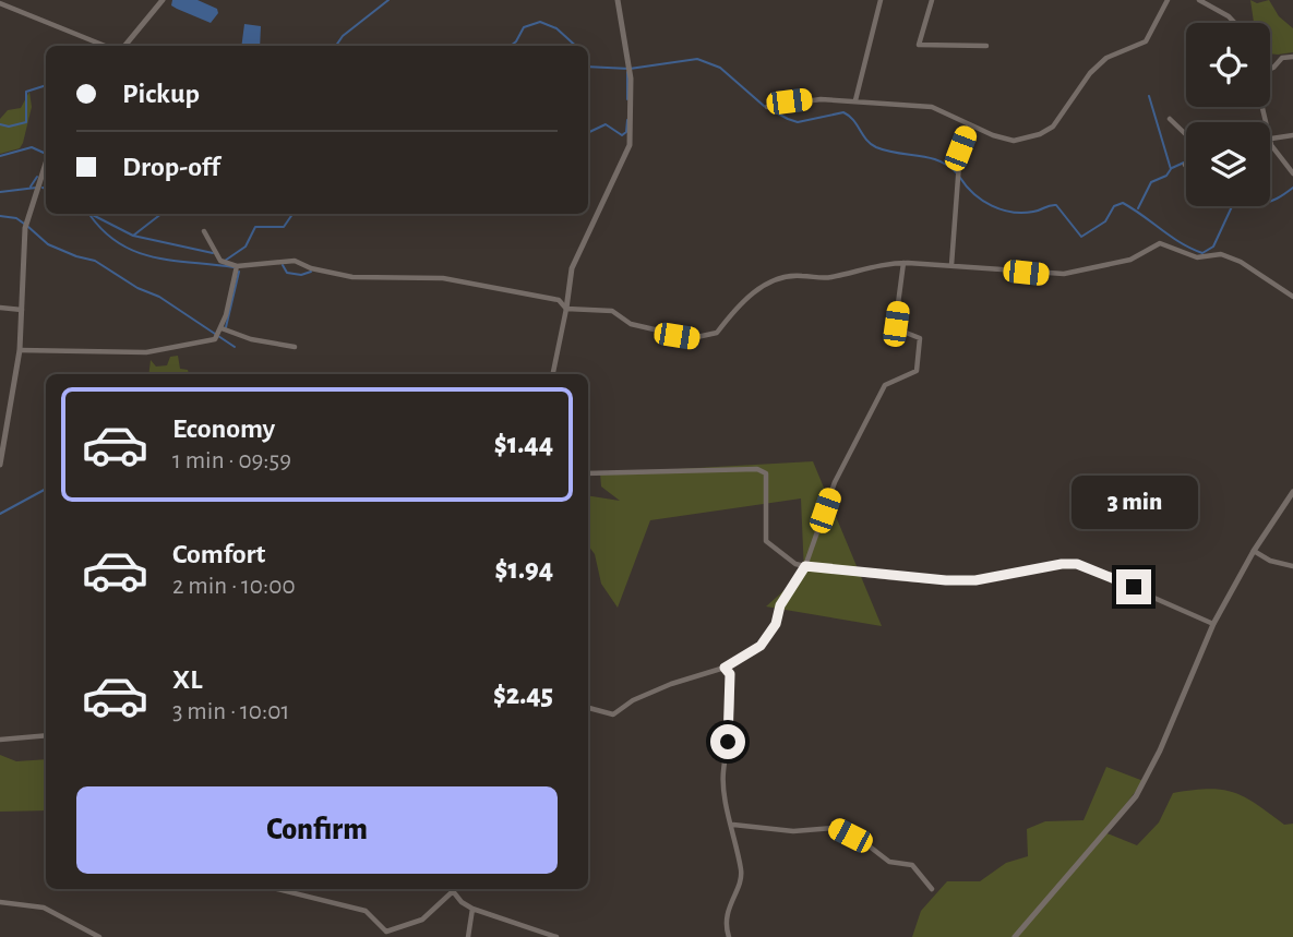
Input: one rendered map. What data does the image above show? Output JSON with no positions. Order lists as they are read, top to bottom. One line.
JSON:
{"page":{"banner":["Pickup","Drop-off"],"list":[{"name":"Economy","note":"1 min · 09:59","value":"$1.44"},{"name":"Comfort","note":"2 min · 10:00","value":"$1.94"},{"name":"XL","note":"3 min · 10:01","value":"$2.45"}],"bubble":"3 min","buttons":"Confirm"}}
